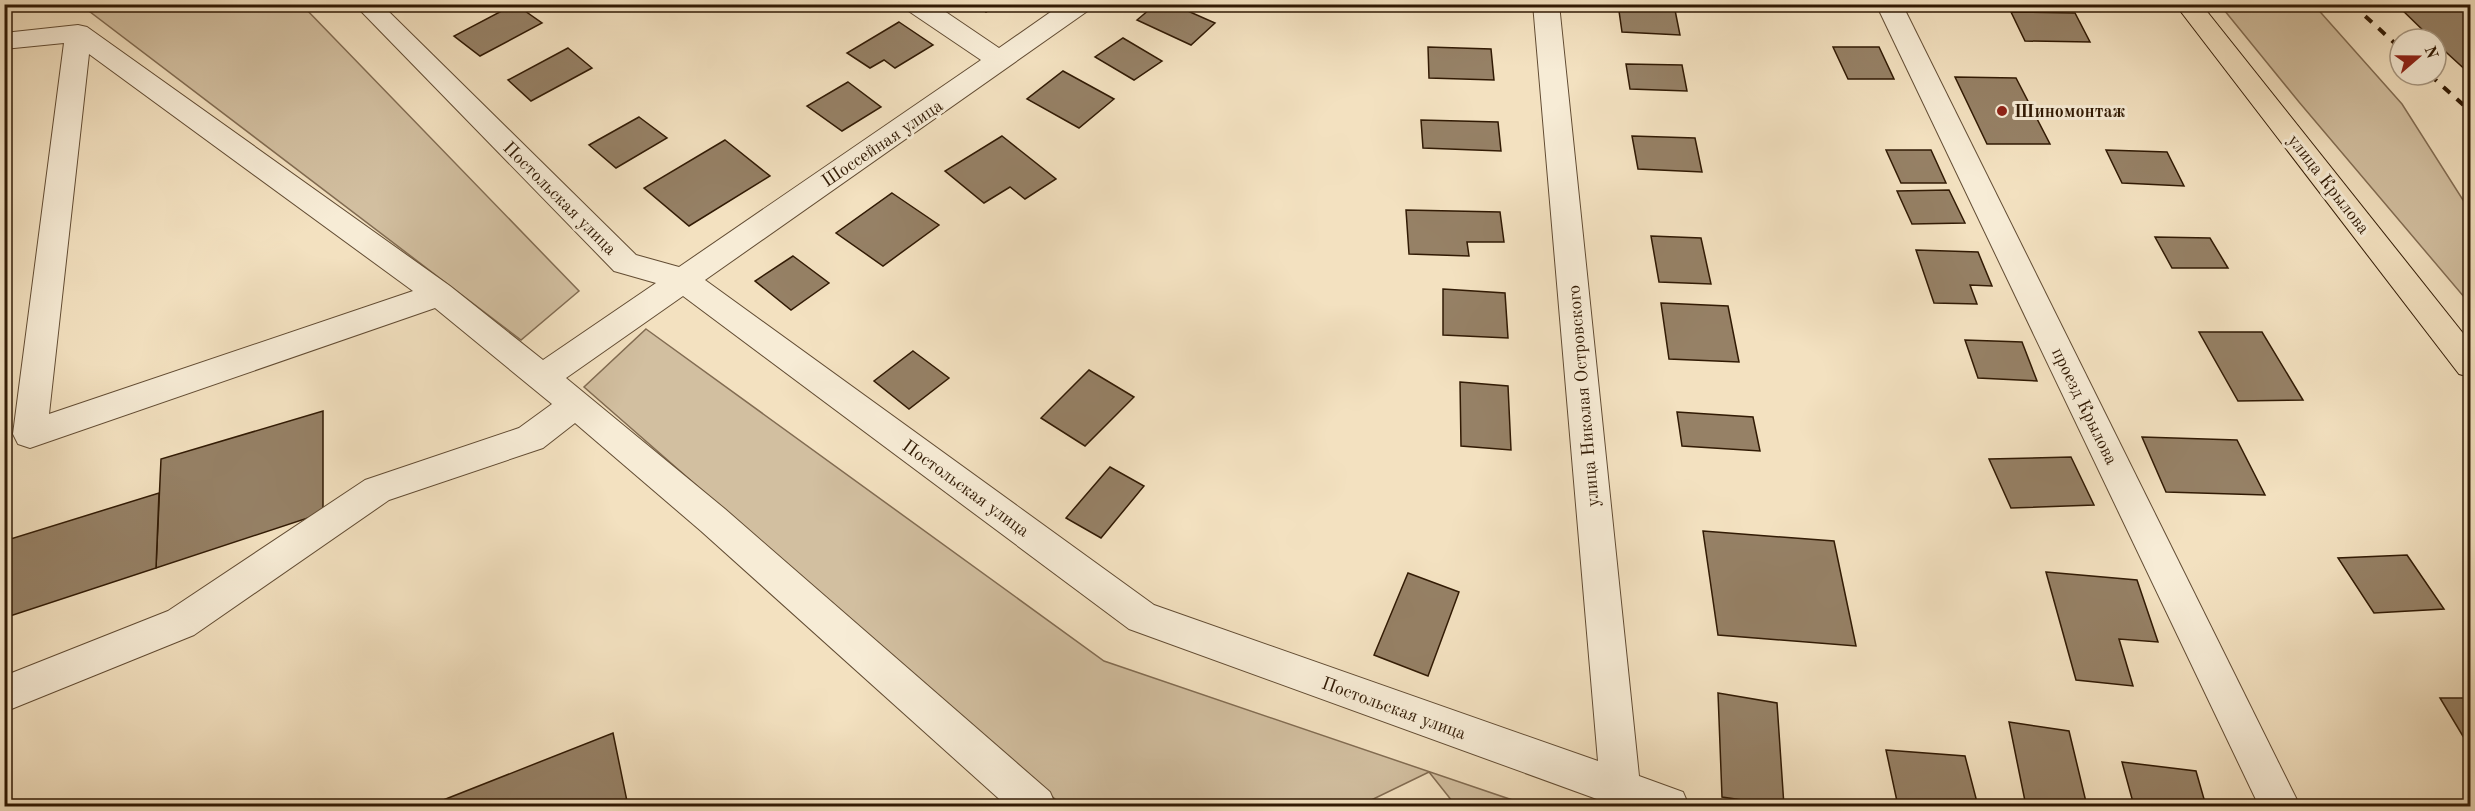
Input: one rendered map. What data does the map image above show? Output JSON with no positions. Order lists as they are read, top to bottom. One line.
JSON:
{"streets":{"main road":["улица Крылова"],"street":["Шоссейная улица","Постольская улица","улица Николая Островского","проезд Крылова"]},"crossings":[["Шоссейная улица","Постольская улица"],["Постольская улица","улица Николая Островского"]],"places":["Шиномонтаж"],"north":"right"}
